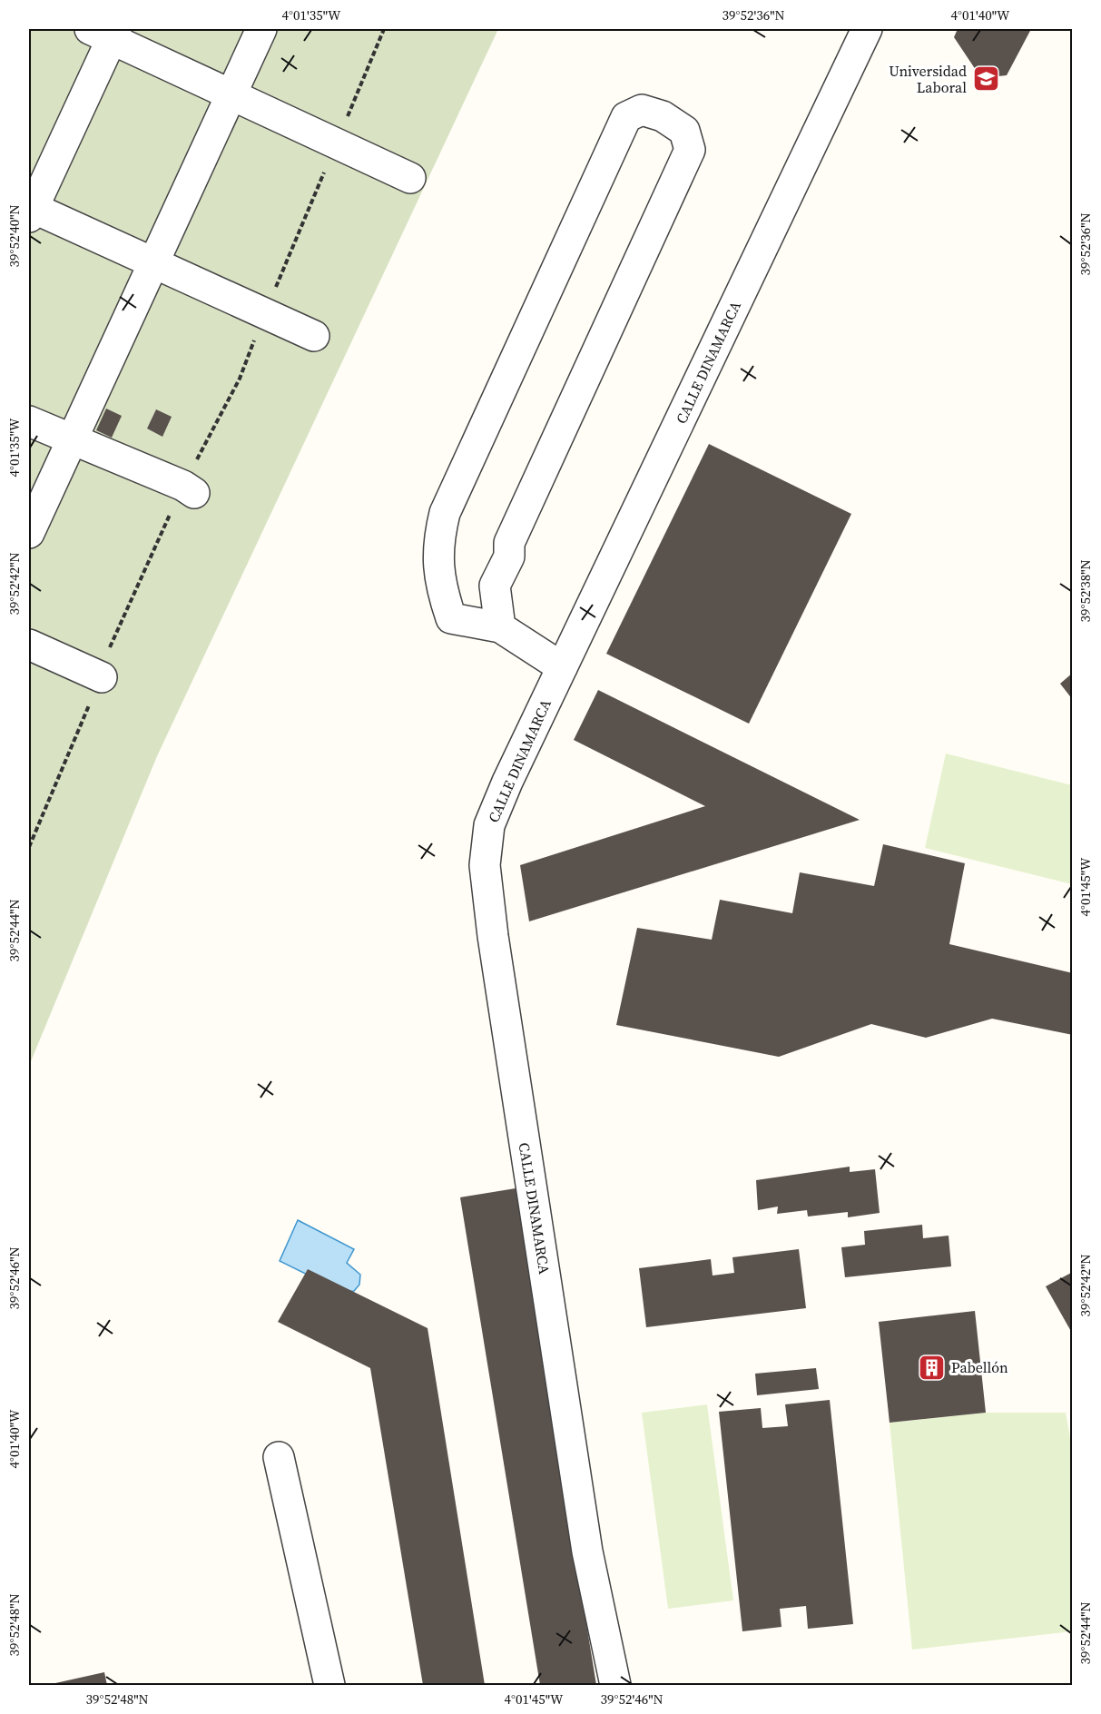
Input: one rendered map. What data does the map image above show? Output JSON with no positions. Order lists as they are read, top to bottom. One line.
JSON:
{"streets":{"street":["CALLE DINAMARCA"]},"places":{"school or university":["Universidad Laboral"],"building":["Pabellón"]},"coordinates":["4°01'35\"W","39°52'36\"N","4°01'40\"W","39°52'40\"N","39°52'42\"N","39°52'38\"N","4°01'45\"W","39°52'44\"N","39°52'46\"N","39°52'48\"N"]}
